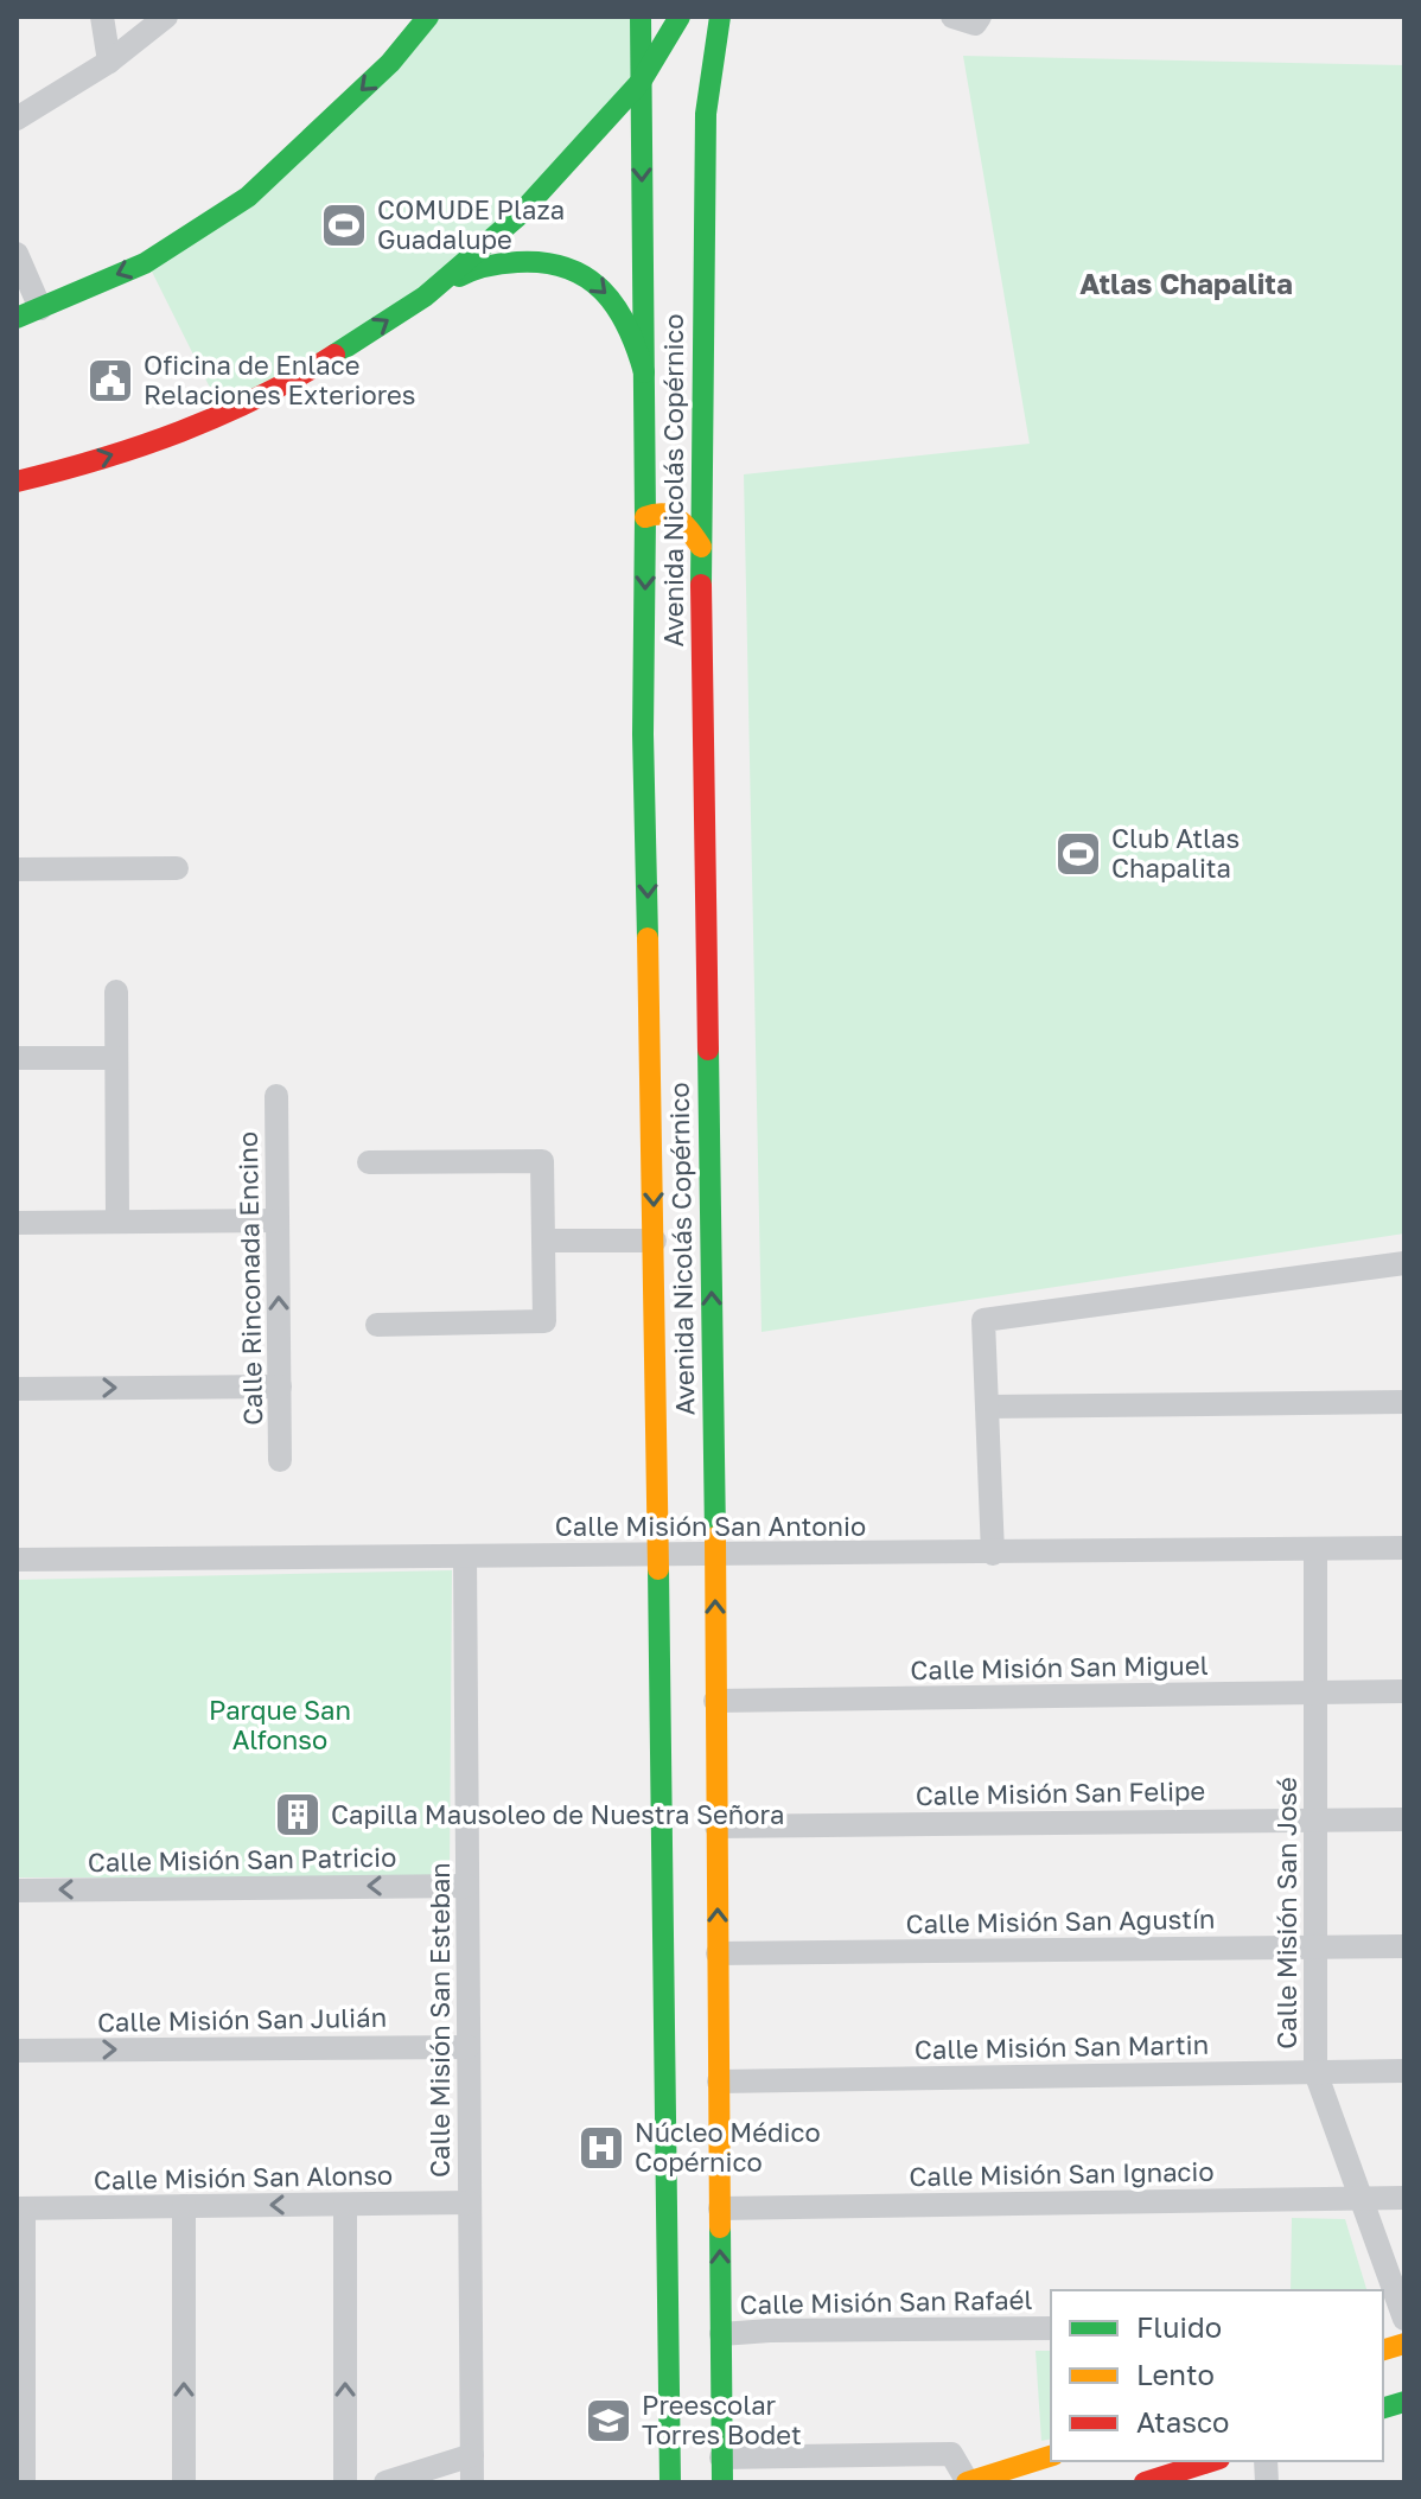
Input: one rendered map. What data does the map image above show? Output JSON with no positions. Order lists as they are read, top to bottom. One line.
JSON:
{"streets":{"street":["Avenida Nicolás Copérnico","Calle Rinconada Encino","Calle Misión San Antonio","Calle Misión San Miguel","Calle Misión San Felipe","Calle Misión San Patricio","Calle Misión San José","Calle Misión San Agustín","Calle Misión San Julián","Calle Misión San Esteban","Calle Misión San Martin","Calle Misión San Ignacio","Calle Misión San Alonso","Calle Misión San Rafaél"]},"crossings":[["Avenida Nicolás Copérnico","Calle Misión San Antonio"],["Avenida Nicolás Copérnico","Calle Misión San Miguel"],["Avenida Nicolás Copérnico","Calle Misión San Felipe"],["Avenida Nicolás Copérnico","Calle Misión San Agustín"],["Avenida Nicolás Copérnico","Calle Misión San Martin"],["Avenida Nicolás Copérnico","Calle Misión San Ignacio"],["Avenida Nicolás Copérnico","Calle Misión San Rafaél"],["Calle Misión San Antonio","Calle Misión San José"],["Calle Misión San Antonio","Calle Misión San Esteban"],["Calle Misión San Miguel","Calle Misión San José"],["Calle Misión San Felipe","Calle Misión San José"],["Calle Misión San Patricio","Calle Misión San Esteban"],["Calle Misión San José","Calle Misión San Agustín"],["Calle Misión San José","Calle Misión San Martin"],["Calle Misión San José","Calle Misión San Ignacio"],["Calle Misión San Julián","Calle Misión San Esteban"],["Calle Misión San Esteban","Calle Misión San Alonso"]],"one_way":["Calle Rinconada Encino","Calle Misión San Patricio","Calle Misión San Julián","Calle Misión San Alonso"],"districts":["Atlas Chapalita"],"parks":["Parque San Alfonso"],"places":{"sports":["COMUDE Plaza Guadalupe","Club Atlas Chapalita"],"public building":["Oficina de Enlace Relaciones Exteriores"],"building":["Capilla Mausoleo de Nuestra Señora"],"hospital":["Núcleo Médico Copérnico"],"school or university":["Preescolar Torres Bodet"]},"legend":["Fluido","Lento","Atasco"]}
